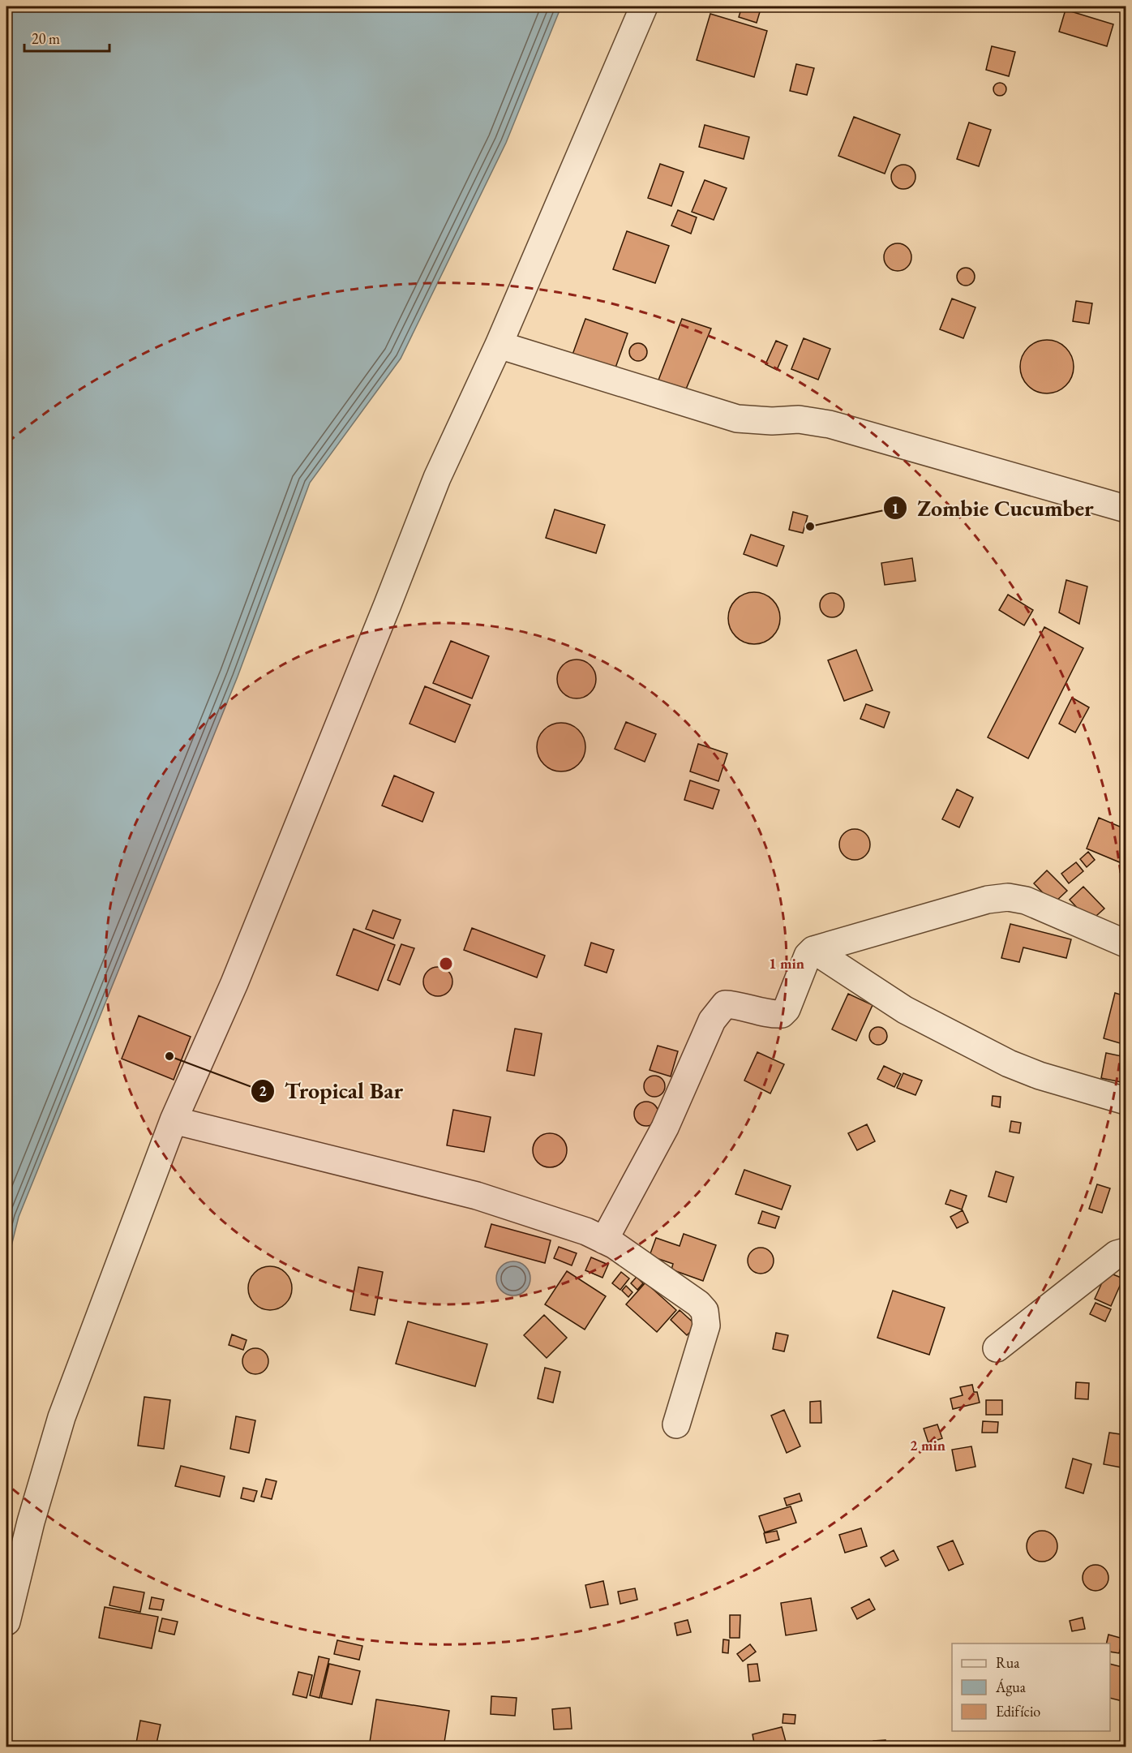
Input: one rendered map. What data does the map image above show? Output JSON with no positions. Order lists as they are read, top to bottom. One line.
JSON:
{"places":["Zombie Cucumber","Tropical Bar"],"legend":["Rua","Água","Edifício"],"scale_bar":"20 m","rings":["1 min","2 min"]}
